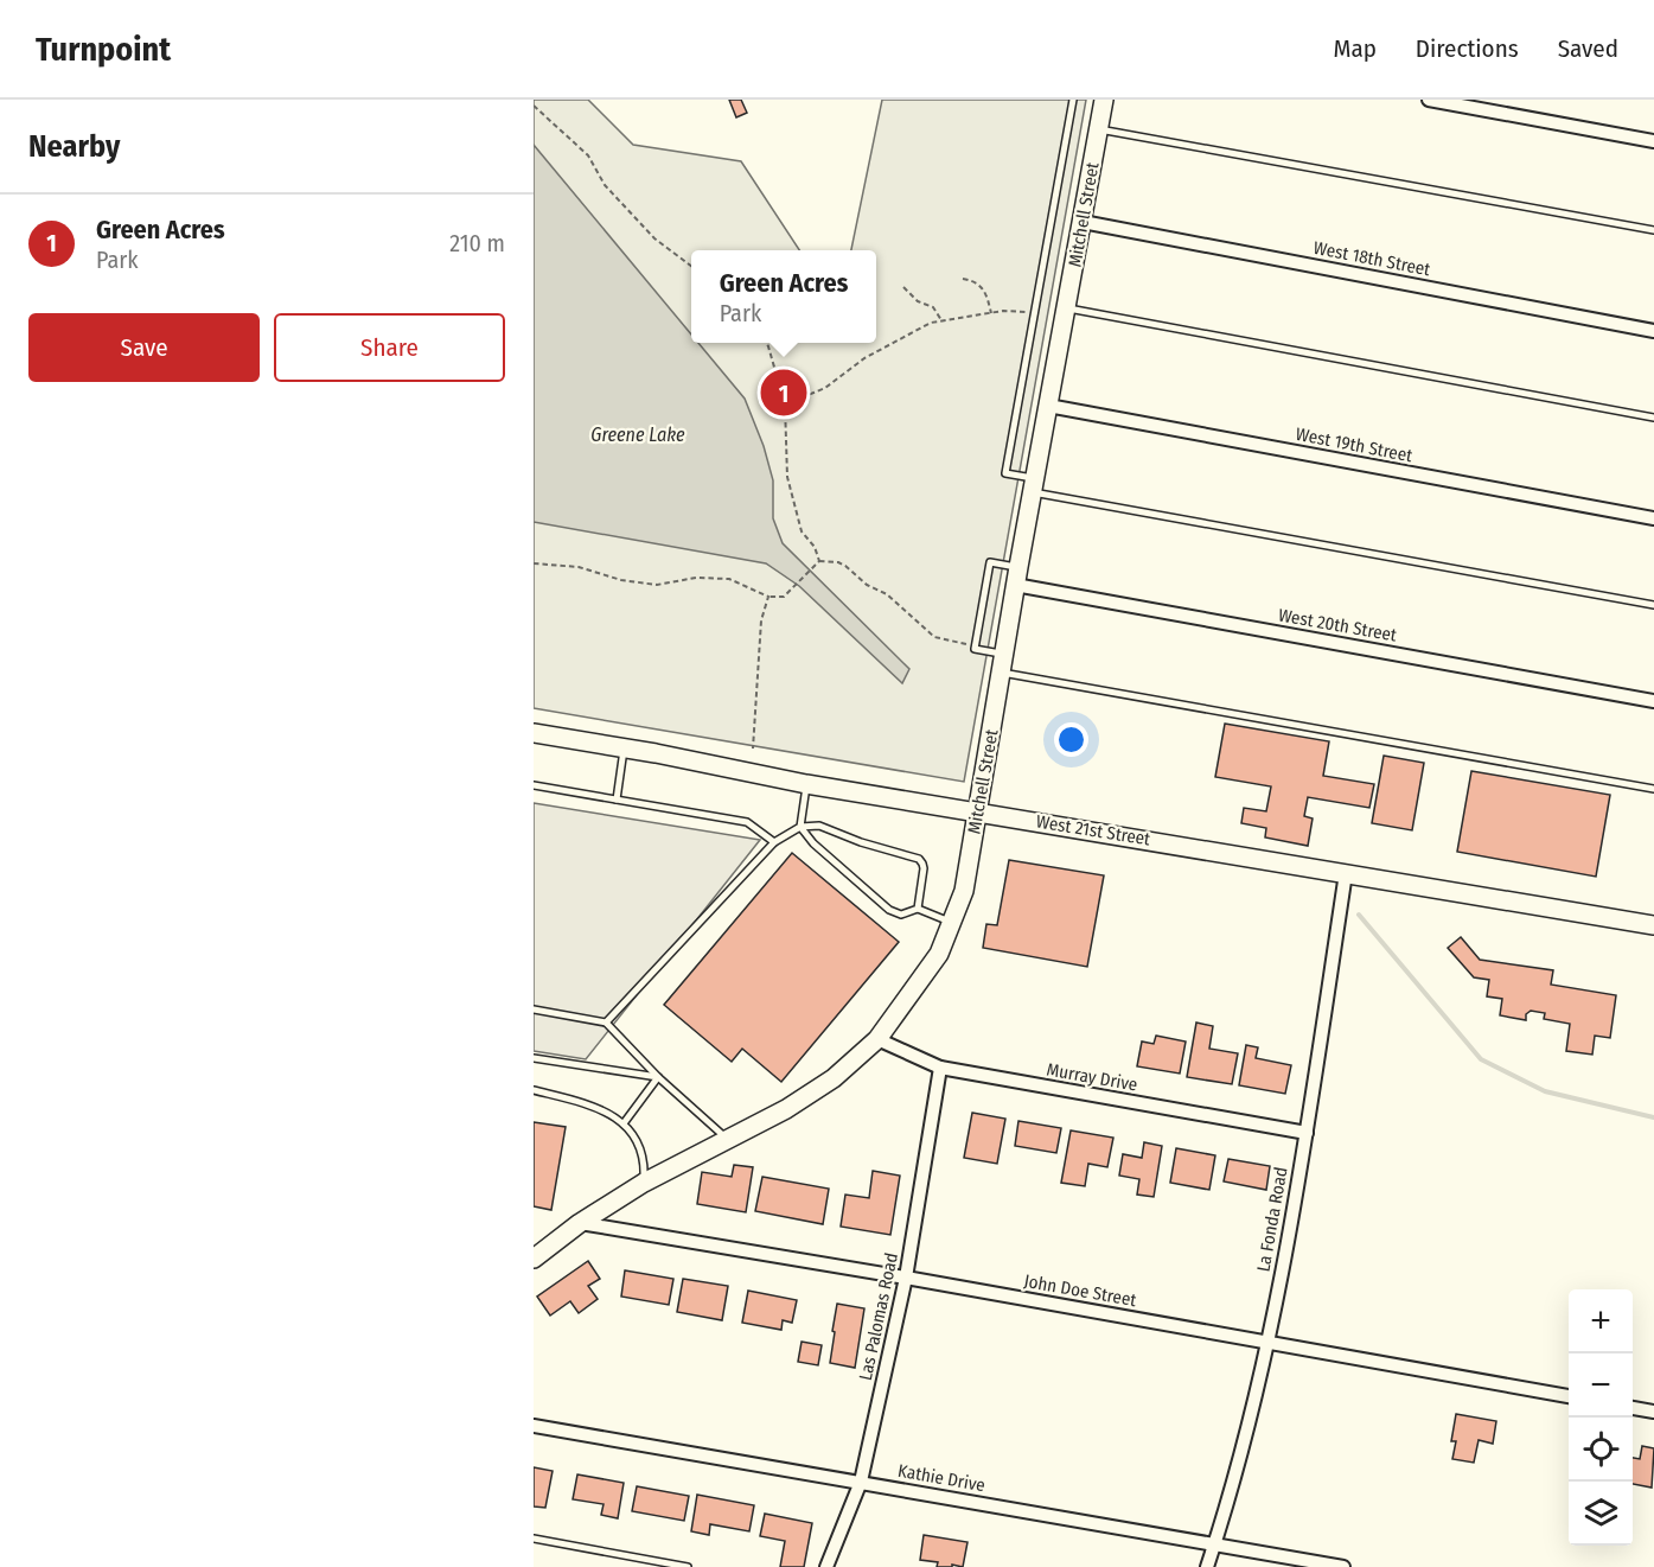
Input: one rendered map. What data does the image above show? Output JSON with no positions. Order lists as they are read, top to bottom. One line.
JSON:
{"streets":{"street":["Mitchell Street","West 18th Street","West 19th Street","West 20th Street","West 21st Street","Murray Drive","La Fonda Road","John Doe Street","Las Palomas Road","Kathie Drive"]},"crossings":[["Mitchell Street","West 18th Street"],["Mitchell Street","West 19th Street"],["Mitchell Street","West 20th Street"],["Mitchell Street","West 21st Street"],["Mitchell Street","Murray Drive"],["Mitchell Street","John Doe Street"],["West 21st Street","La Fonda Road"],["Murray Drive","La Fonda Road"],["Murray Drive","Las Palomas Road"],["La Fonda Road","John Doe Street"],["La Fonda Road","Kathie Drive"],["John Doe Street","Las Palomas Road"],["Las Palomas Road","Kathie Drive"]],"water":["Greene Lake"],"page":{"header":"Turnpoint","nav":["Map","Directions","Saved"],"heading":"Nearby","list":[{"mark":"1","name":"Green Acres","note":"Park","value":"210 m"}],"popup":["Green Acres","Park"],"buttons":["Save","Share"],"pins":"1","map_buttons":["+","−"]}}
